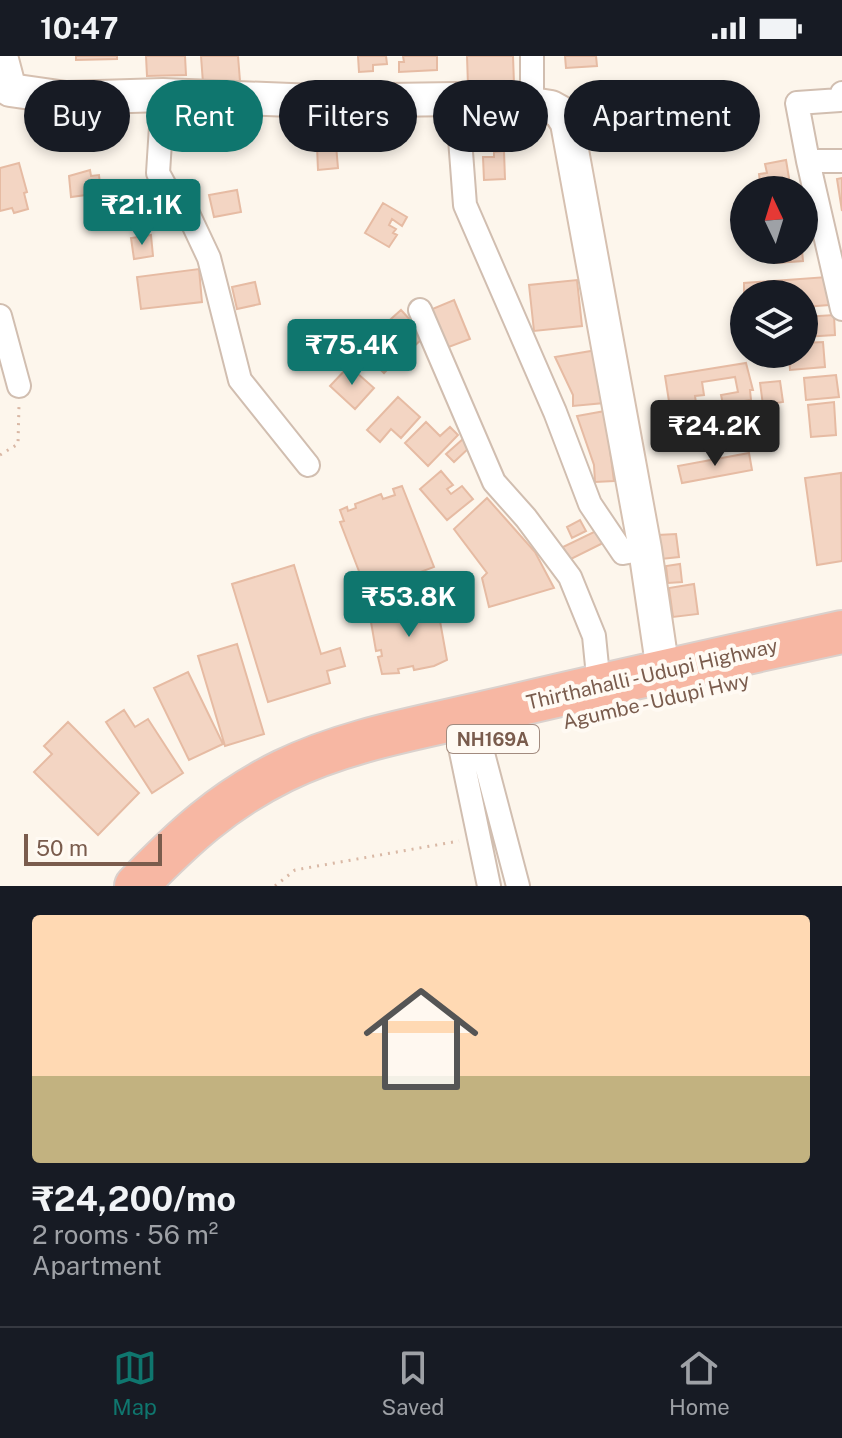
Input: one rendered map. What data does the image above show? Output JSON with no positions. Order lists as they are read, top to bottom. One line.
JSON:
{"streets":{"highway":["Thirthahalli - Udupi Highway","Agumbe - Udupi Hwy","NH169A"]},"scale_bar":"50 m","north":"top","page":{"status":"10:47","chip":["Buy","Rent","Filters","New","Apartment"],"price":["₹21.1K","₹75.4K","₹24.2K","₹53.8K"],"scale":"50 m","list":[{"name":"₹24,200/mo","note":"2 rooms · 56 m² · Apartment"}],"tabs":["Map","Saved","Home"]}}
